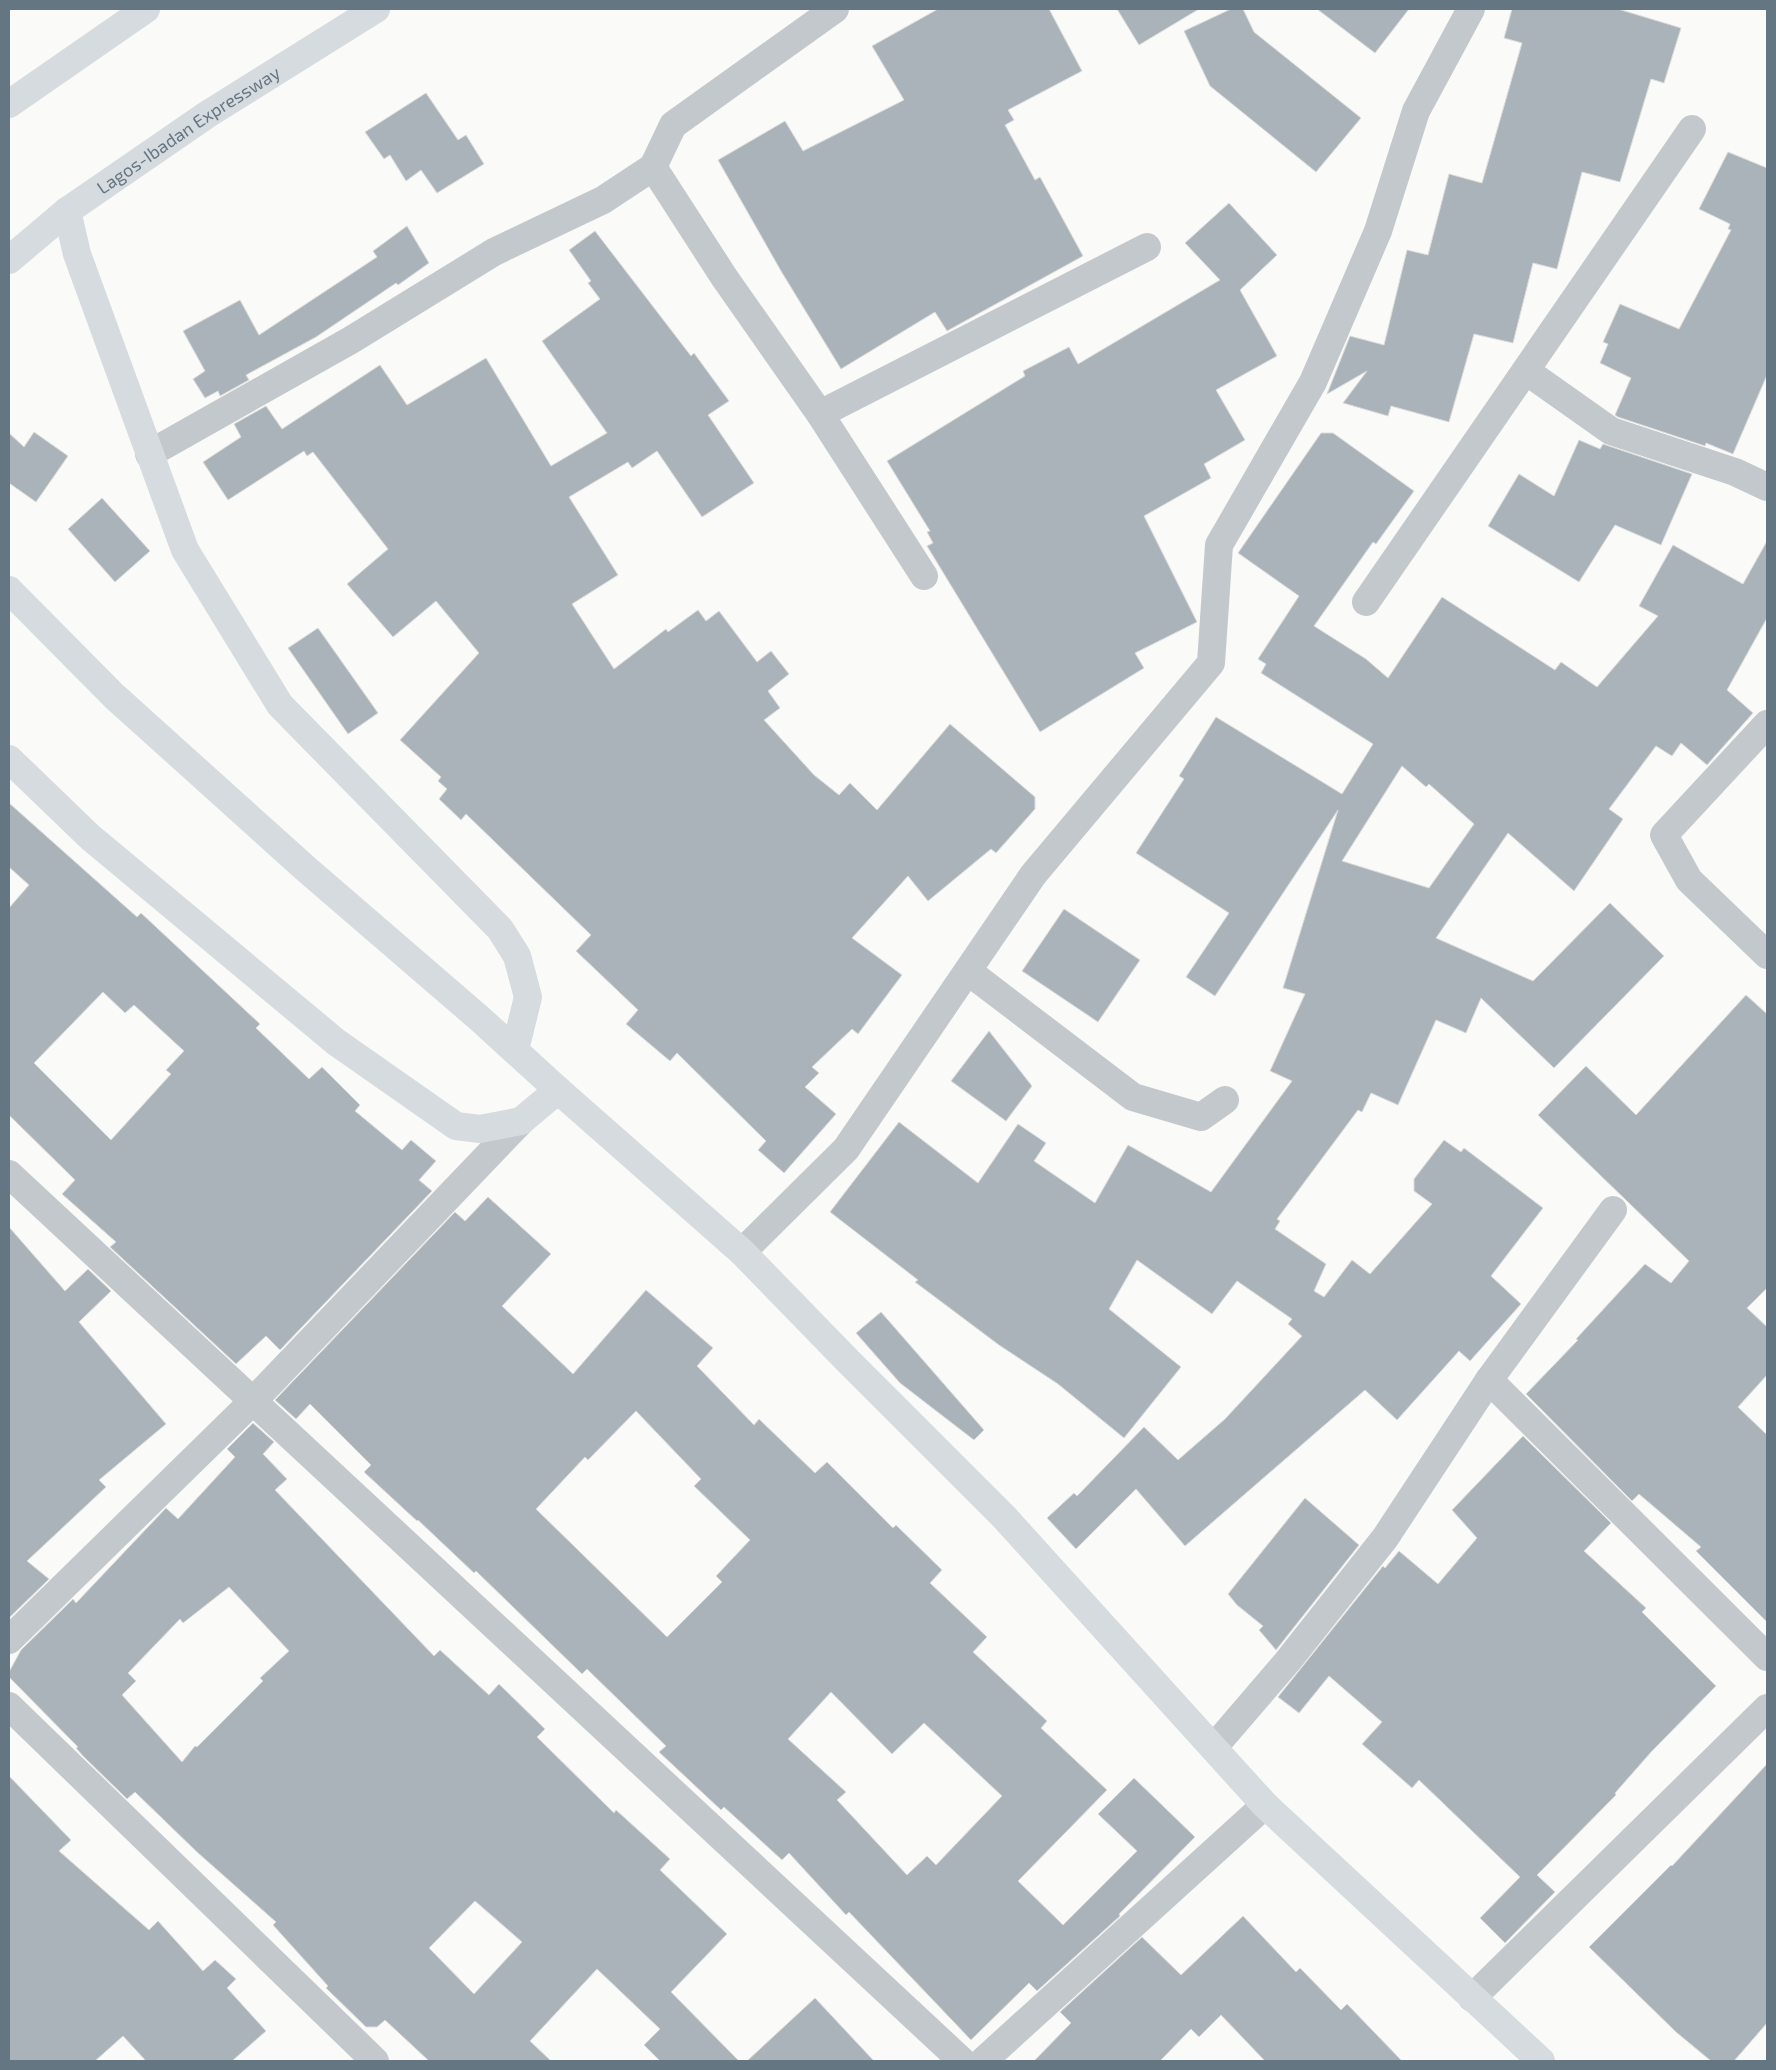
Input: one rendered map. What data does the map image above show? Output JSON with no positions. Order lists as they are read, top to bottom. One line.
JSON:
{"streets":{"main road":["Lagos-Ibadan Expressway"]}}
